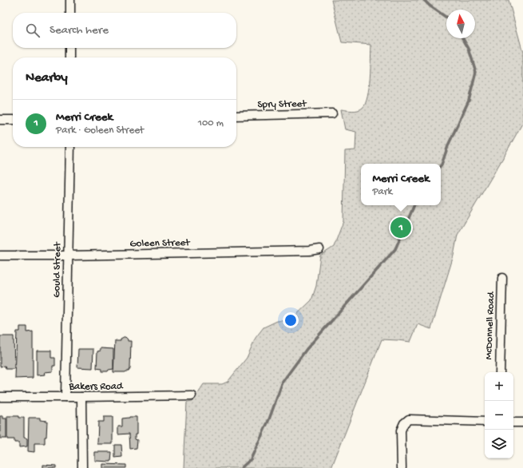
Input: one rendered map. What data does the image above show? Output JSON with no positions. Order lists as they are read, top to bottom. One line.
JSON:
{"streets":{"street":["Spry Street","Goleen Street","Gould Street","McDonnell Road","Bakers Road"]},"crossings":[["Goleen Street","Gould Street"],["Gould Street","Bakers Road"]],"north":"top","page":{"search":"Search here","heading":"Nearby","list":[{"mark":"1","name":"Merri Creek","note":"Park · Goleen Street","value":"100 m"}],"popup":["Merri Creek","Park"],"pins":"1","map_buttons":["+","−"]}}
